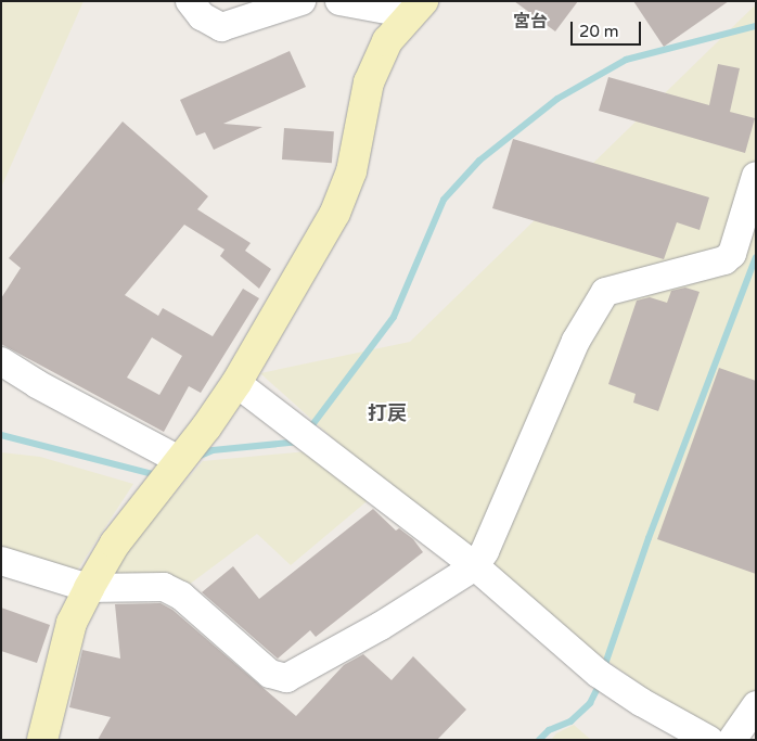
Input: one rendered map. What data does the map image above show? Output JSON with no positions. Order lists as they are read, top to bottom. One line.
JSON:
{"districts":["宮台","打戻"],"scale_bar":"20 m"}
